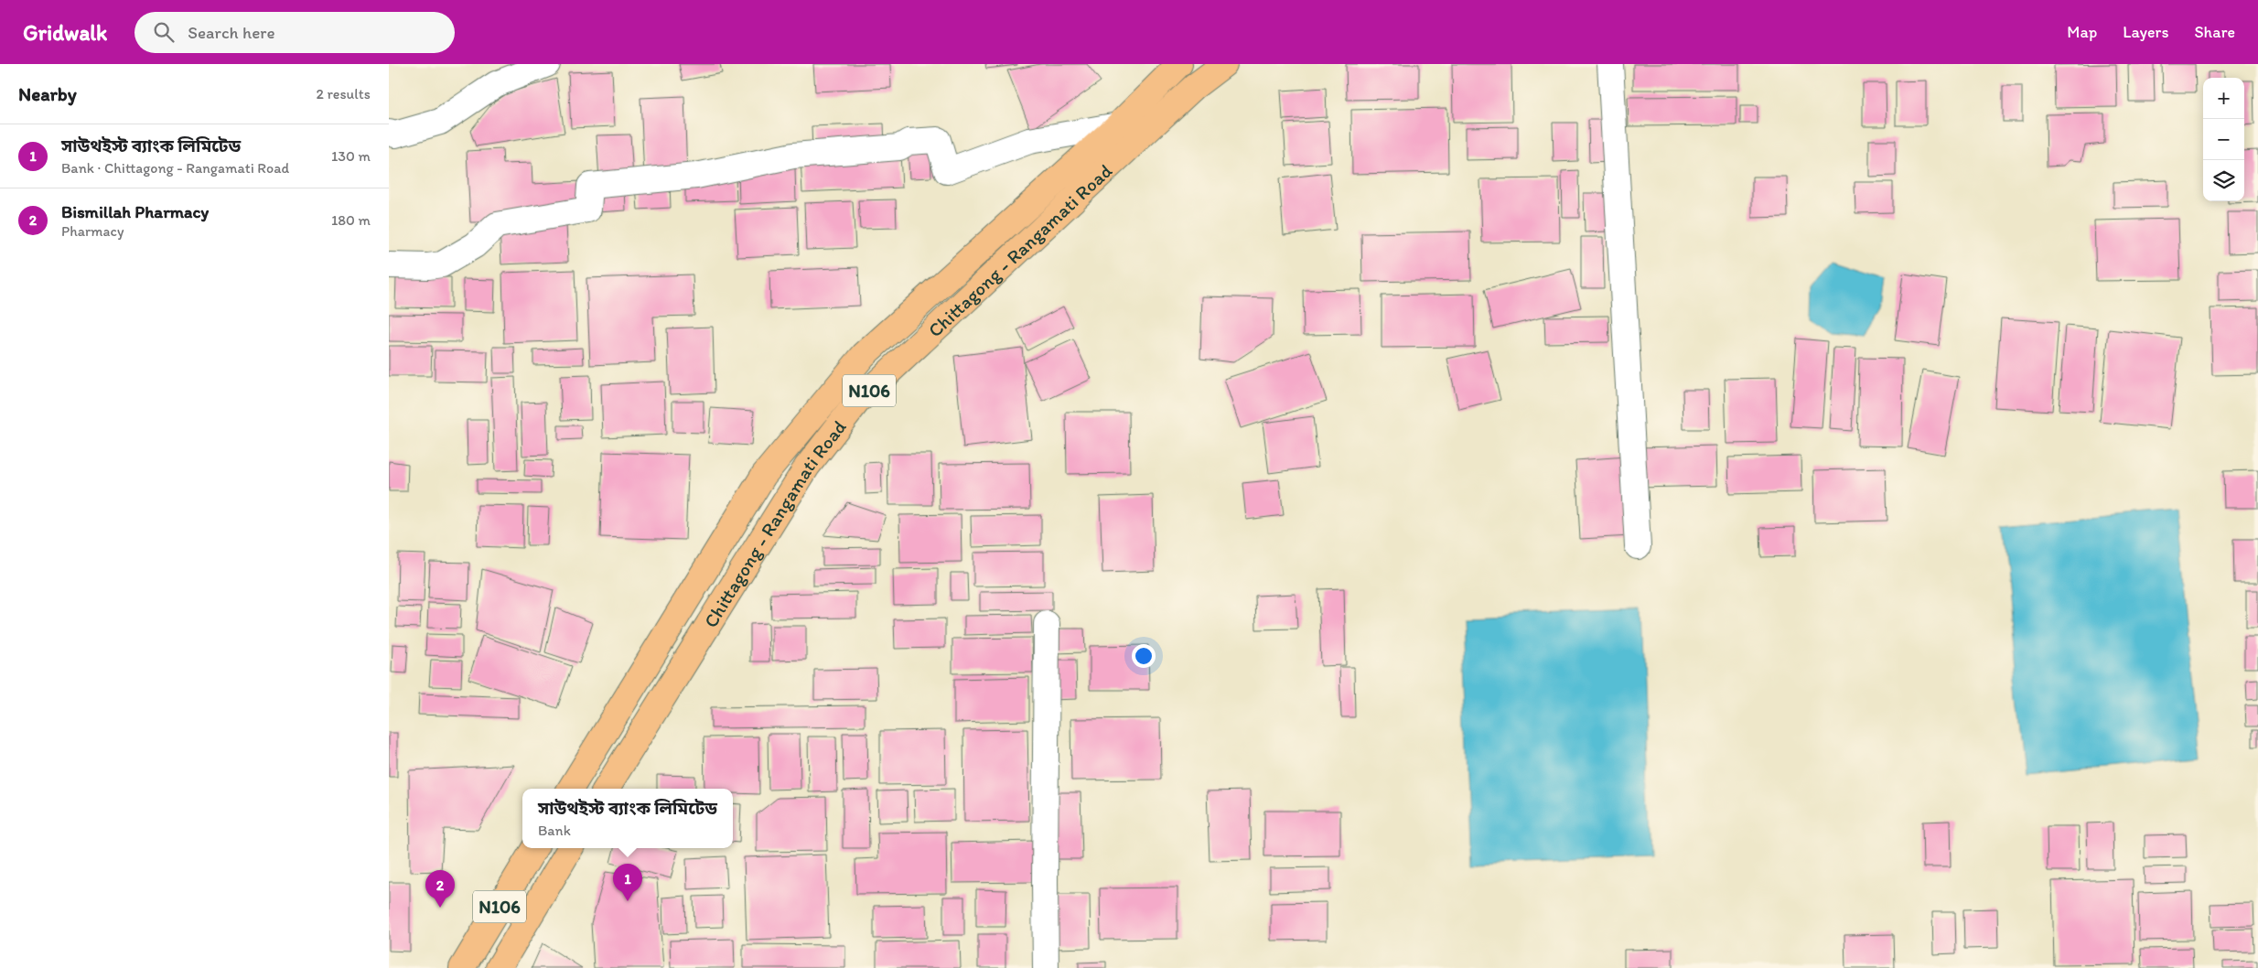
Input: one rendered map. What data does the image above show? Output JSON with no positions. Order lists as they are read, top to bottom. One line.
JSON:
{"streets":{"highway":["Chittagong - Rangamati Road","N106"]},"page":{"header":"Gridwalk","search":"Search here","nav":["Map","Layers","Share"],"heading":["Nearby","2 results"],"map_buttons":["+","−"],"list":[{"mark":"1","name":"সাউথইস্ট ব্যাংক লিমিটেড","note":"Bank · Chittagong - Rangamati Road","value":"130 m"},{"mark":"2","name":"Bismillah Pharmacy","note":"Pharmacy","value":"180 m"}],"popup":["সাউথইস্ট ব্যাংক লিমিটেড","Bank"],"pins":["1","2"]}}
